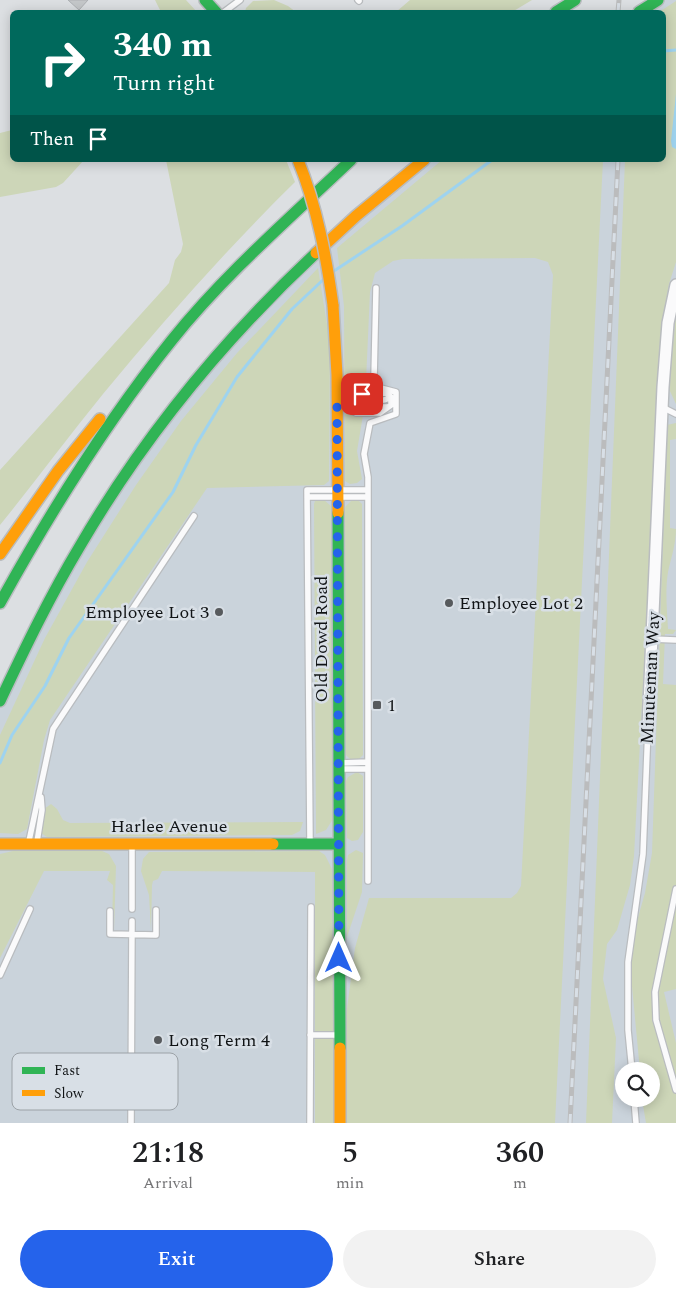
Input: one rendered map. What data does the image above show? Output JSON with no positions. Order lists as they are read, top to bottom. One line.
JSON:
{"streets":{"main road":["Old Dowd Road","Harlee Avenue"],"street":["Minuteman Way"]},"crossings":[["Old Dowd Road","Harlee Avenue"]],"places":{"other":["Employee Lot 2","Employee Lot 3","Long Term 4"],"transit":["1"]},"legend":["Fast","Slow"],"page":{"turn":["340 m","Turn right"],"then":"Then","eta":["21:18","Arrival","5","min","360","m"],"buttons":["Exit","Share"]}}
